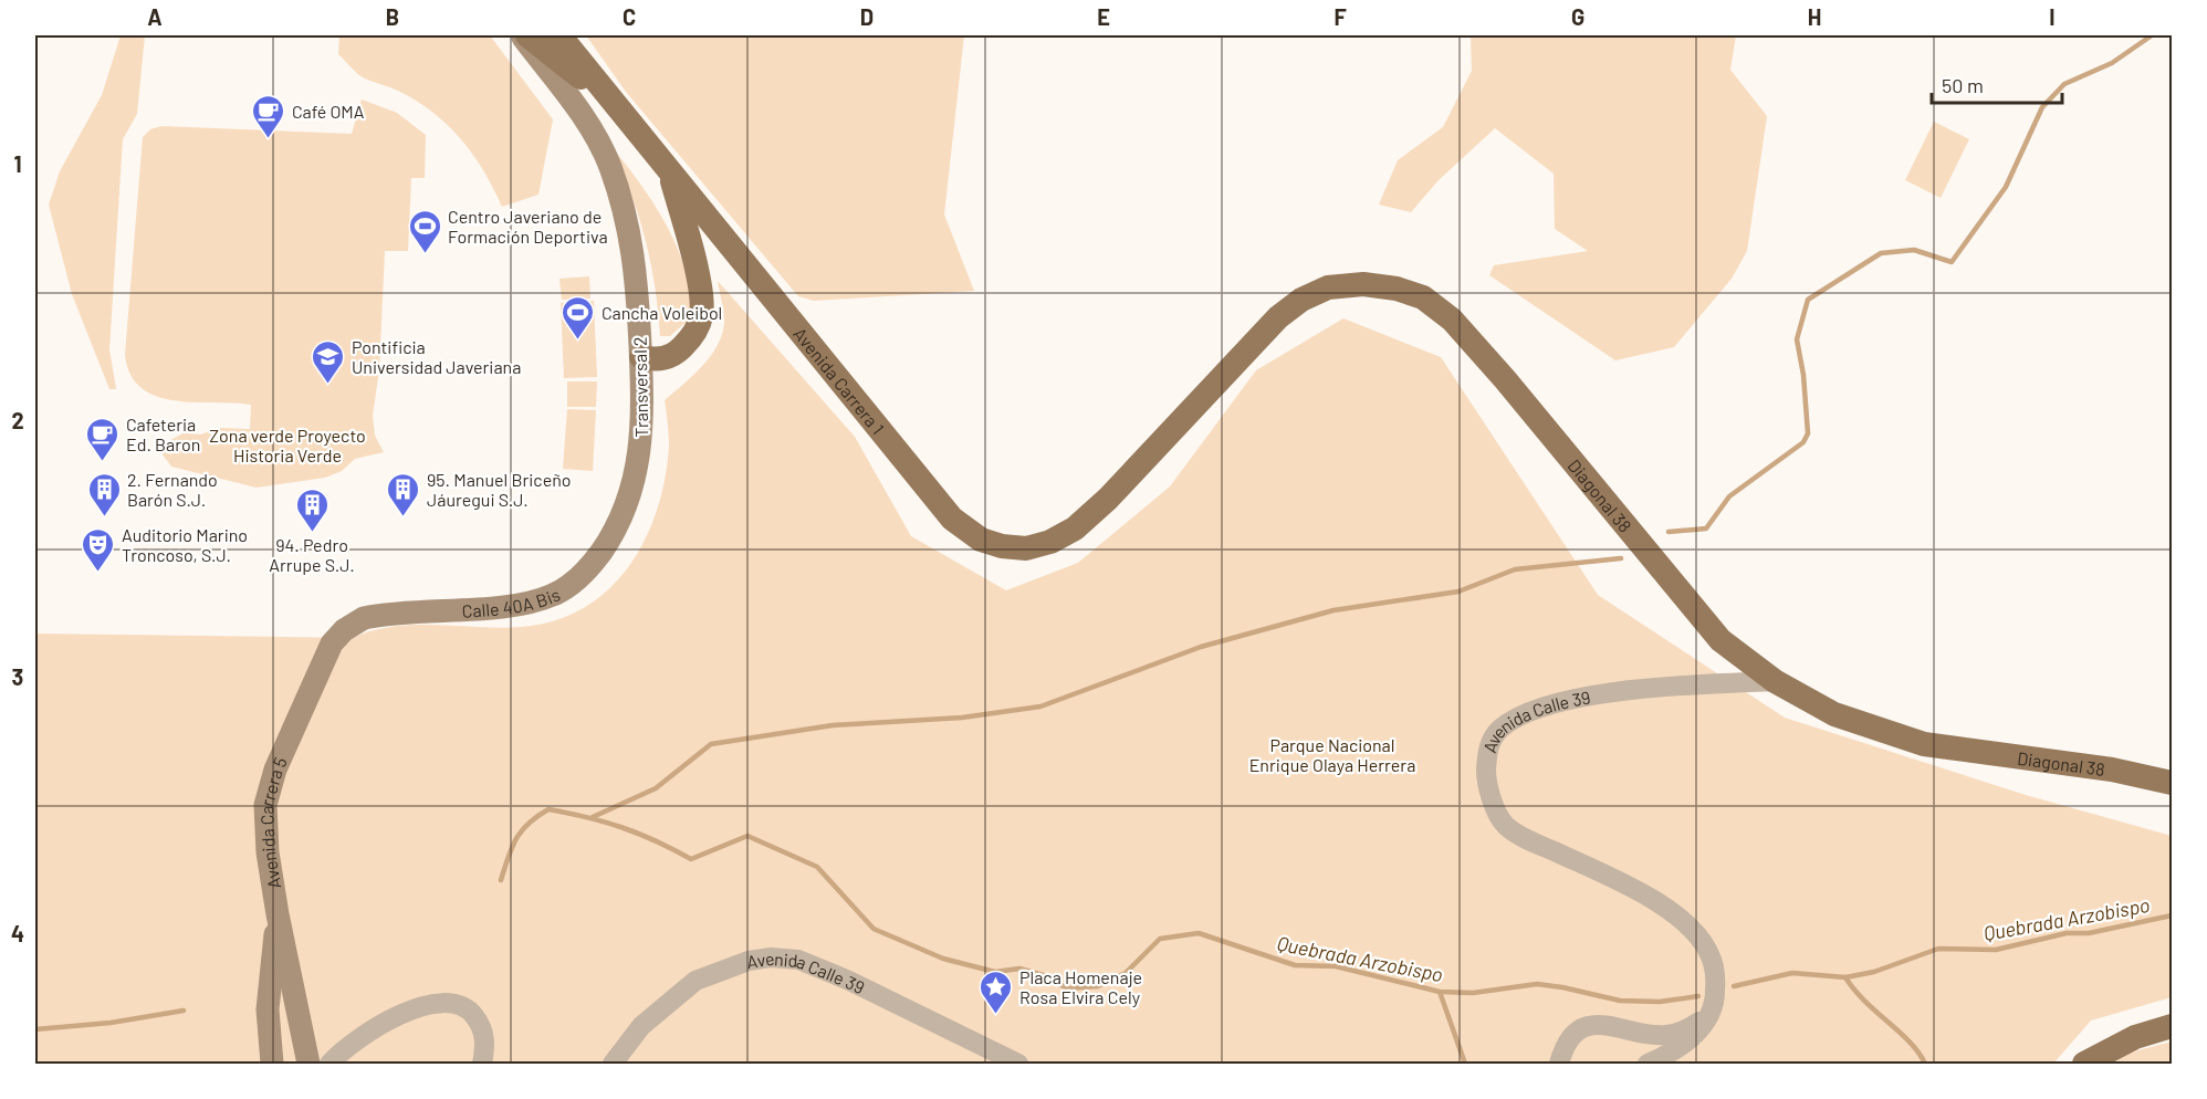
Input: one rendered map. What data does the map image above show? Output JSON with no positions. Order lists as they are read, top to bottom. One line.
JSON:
{"streets":{"main road":["Avenida Carrera 1","Transversal 2","Diagonal 38","Calle 40A Bis","Avenida Carrera 5"],"street":["Avenida Calle 39"]},"crossings":[["Avenida Carrera 1","Diagonal 38"],["Transversal 2","Calle 40A Bis"],["Diagonal 38","Avenida Calle 39"],["Calle 40A Bis","Avenida Carrera 5"]],"water":["Quebrada Arzobispo"],"parks":["Zona verde Proyecto Historia Verde","Parque Nacional Enrique Olaya Herrera"],"places":{"cafe":["Café OMA","Cafeteria Ed. Baron"],"sports":["Centro Javeriano de Formación Deportiva","Cancha Voleibol"],"school or university":["Pontificia Universidad Javeriana"],"building":["2. Fernando Barón S.J.","95. Manuel Briceño Jáuregui S.J.","94. Pedro Arrupe S.J."],"theatre":["Auditorio Marino Troncoso, S.J."],"place":["Placa Homenaje Rosa Elvira Cely"]},"scale_bar":"50 m","grid":{"columns":["A","B","C","D","E","F","G","H","I"],"rows":["1","2","3","4"]}}
